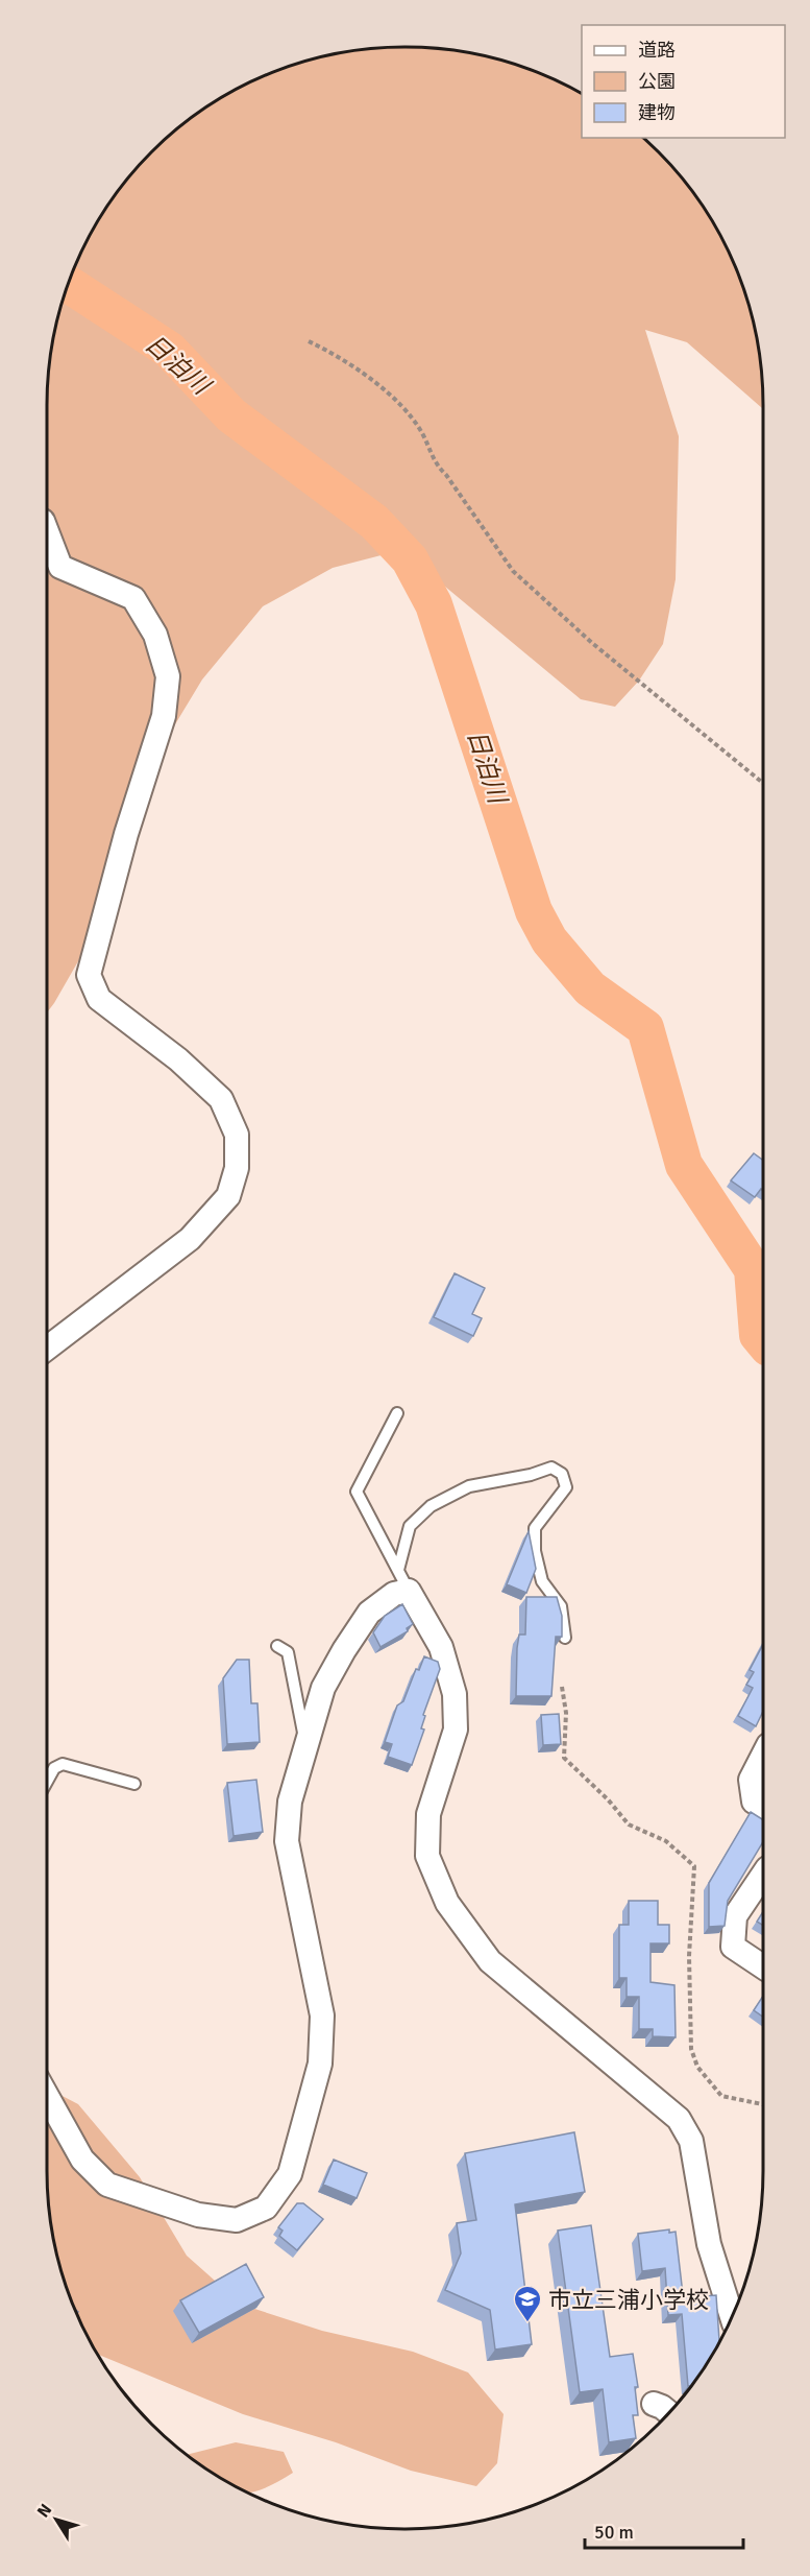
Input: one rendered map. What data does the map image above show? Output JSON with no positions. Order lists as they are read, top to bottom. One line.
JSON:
{"water":["日泊川"],"places":{"school or university":["市立三浦小学校"]},"legend":["道路","公園","建物"],"scale_bar":"50 m","north":"top left"}
